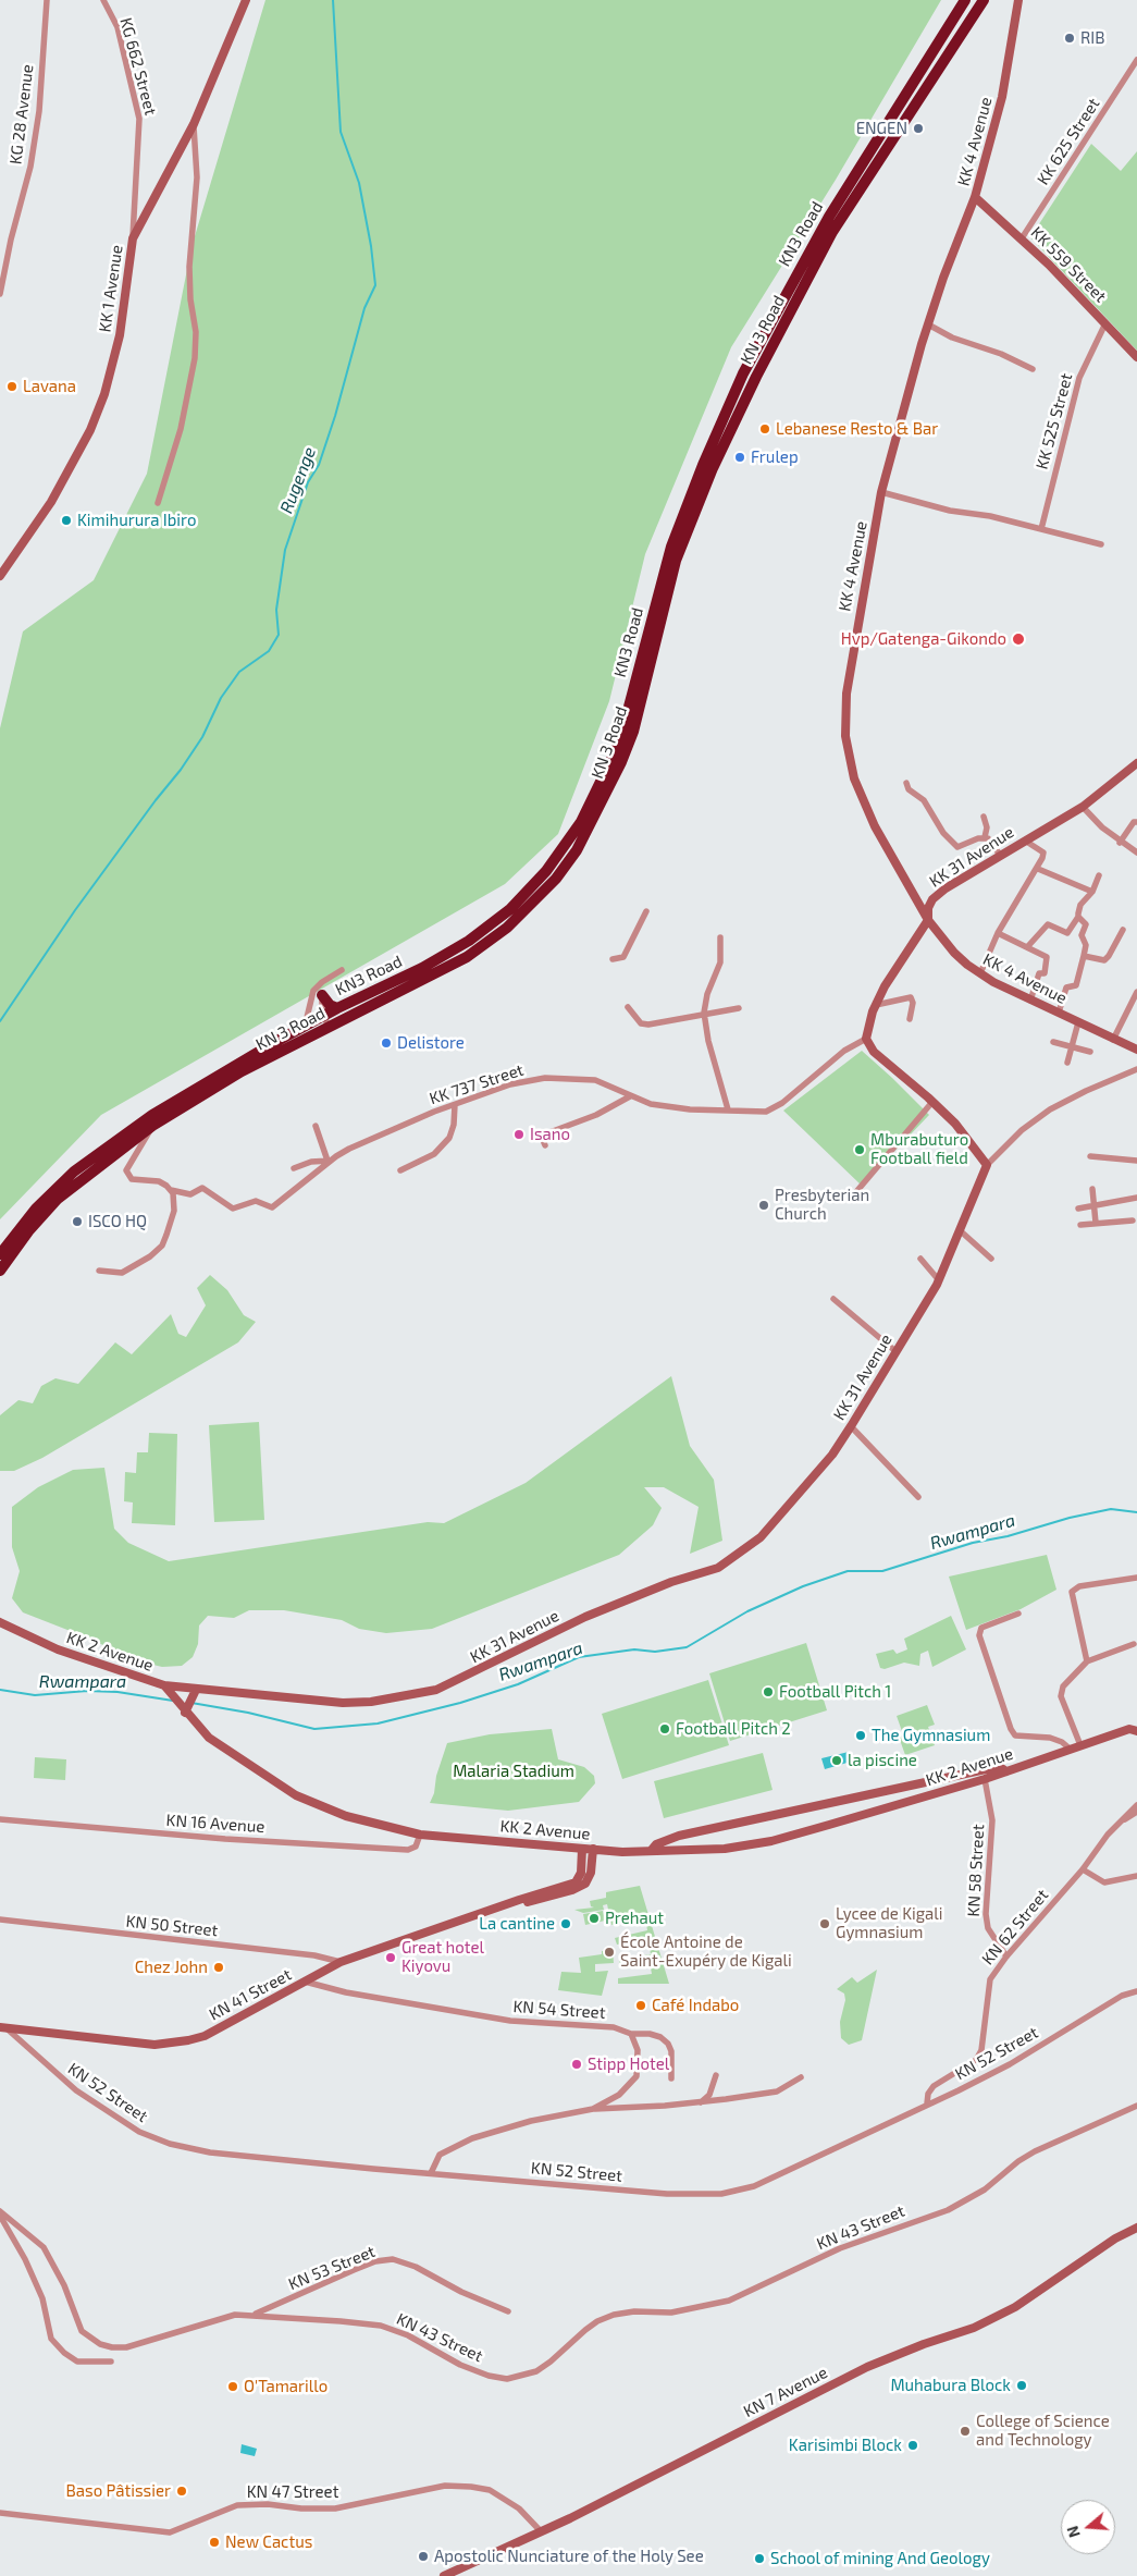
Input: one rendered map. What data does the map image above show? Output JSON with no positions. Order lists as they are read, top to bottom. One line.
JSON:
{"streets":{"highway":["KN3 Road","KN 3 Road"],"main road":["KK 4 Avenue","KK 559 Street","KK 1 Avenue","KK 31 Avenue","KK 2 Avenue","KN 41 Street","KN 7 Avenue"],"street":["KG 662 Street","KG 28 Avenue","KK 625 Street","KK 525 Street","KK 737 Street","KN 16 Avenue","KN 58 Street","KN 50 Street","KN 62 Street","KN 54 Street","KN 52 Street","KN 43 Street","KN 53 Street","KN 47 Street"]},"crossings":[["KG 662 Street","KK 1 Avenue"],["KK 4 Avenue","KK 559 Street"],["KK 4 Avenue","KK 31 Avenue"],["KK 625 Street","KK 559 Street"],["KN3 Road","KN 3 Road"],["KK 559 Street","KK 525 Street"],["KK 31 Avenue","KK 737 Street"],["KK 31 Avenue","KK 2 Avenue"],["KK 2 Avenue","KN 16 Avenue"],["KK 2 Avenue","KN 58 Street"],["KK 2 Avenue","KN 41 Street"],["KN 58 Street","KN 62 Street"],["KN 50 Street","KN 41 Street"],["KN 62 Street","KN 52 Street"],["KN 41 Street","KN 54 Street"],["KN 41 Street","KN 52 Street"],["KN 43 Street","KN 53 Street"],["KN 7 Avenue","KN 47 Street"]],"water":["Rugenge","Rwampara"],"parks":["Malaria Stadium"],"places":["RIB","ENGEN","Lavana","Lebanese Resto & Bar","Frulep","Kimihurura Ibiro","Hvp/Gatenga-Gikondo","Delistore","Isano","Mburabuturo Football field","Presbyterian Church","ISCO HQ","Football Pitch 1","Football Pitch 2","The Gymnasium","la piscine","Prehaut","La cantine","Lycee de Kigali Gymnasium","École Antoine de Saint-Exupéry de Kigali","Great hotel Kiyovu","Chez John","Café Indabo","Stipp Hotel","Muhabura Block","O'Tamarillo","College of Science and Technology","Karisimbi Block","Baso Pâtissier","New Cactus","Apostolic Nunciature of the Holy See","School of mining And Geology"],"north":"left"}
